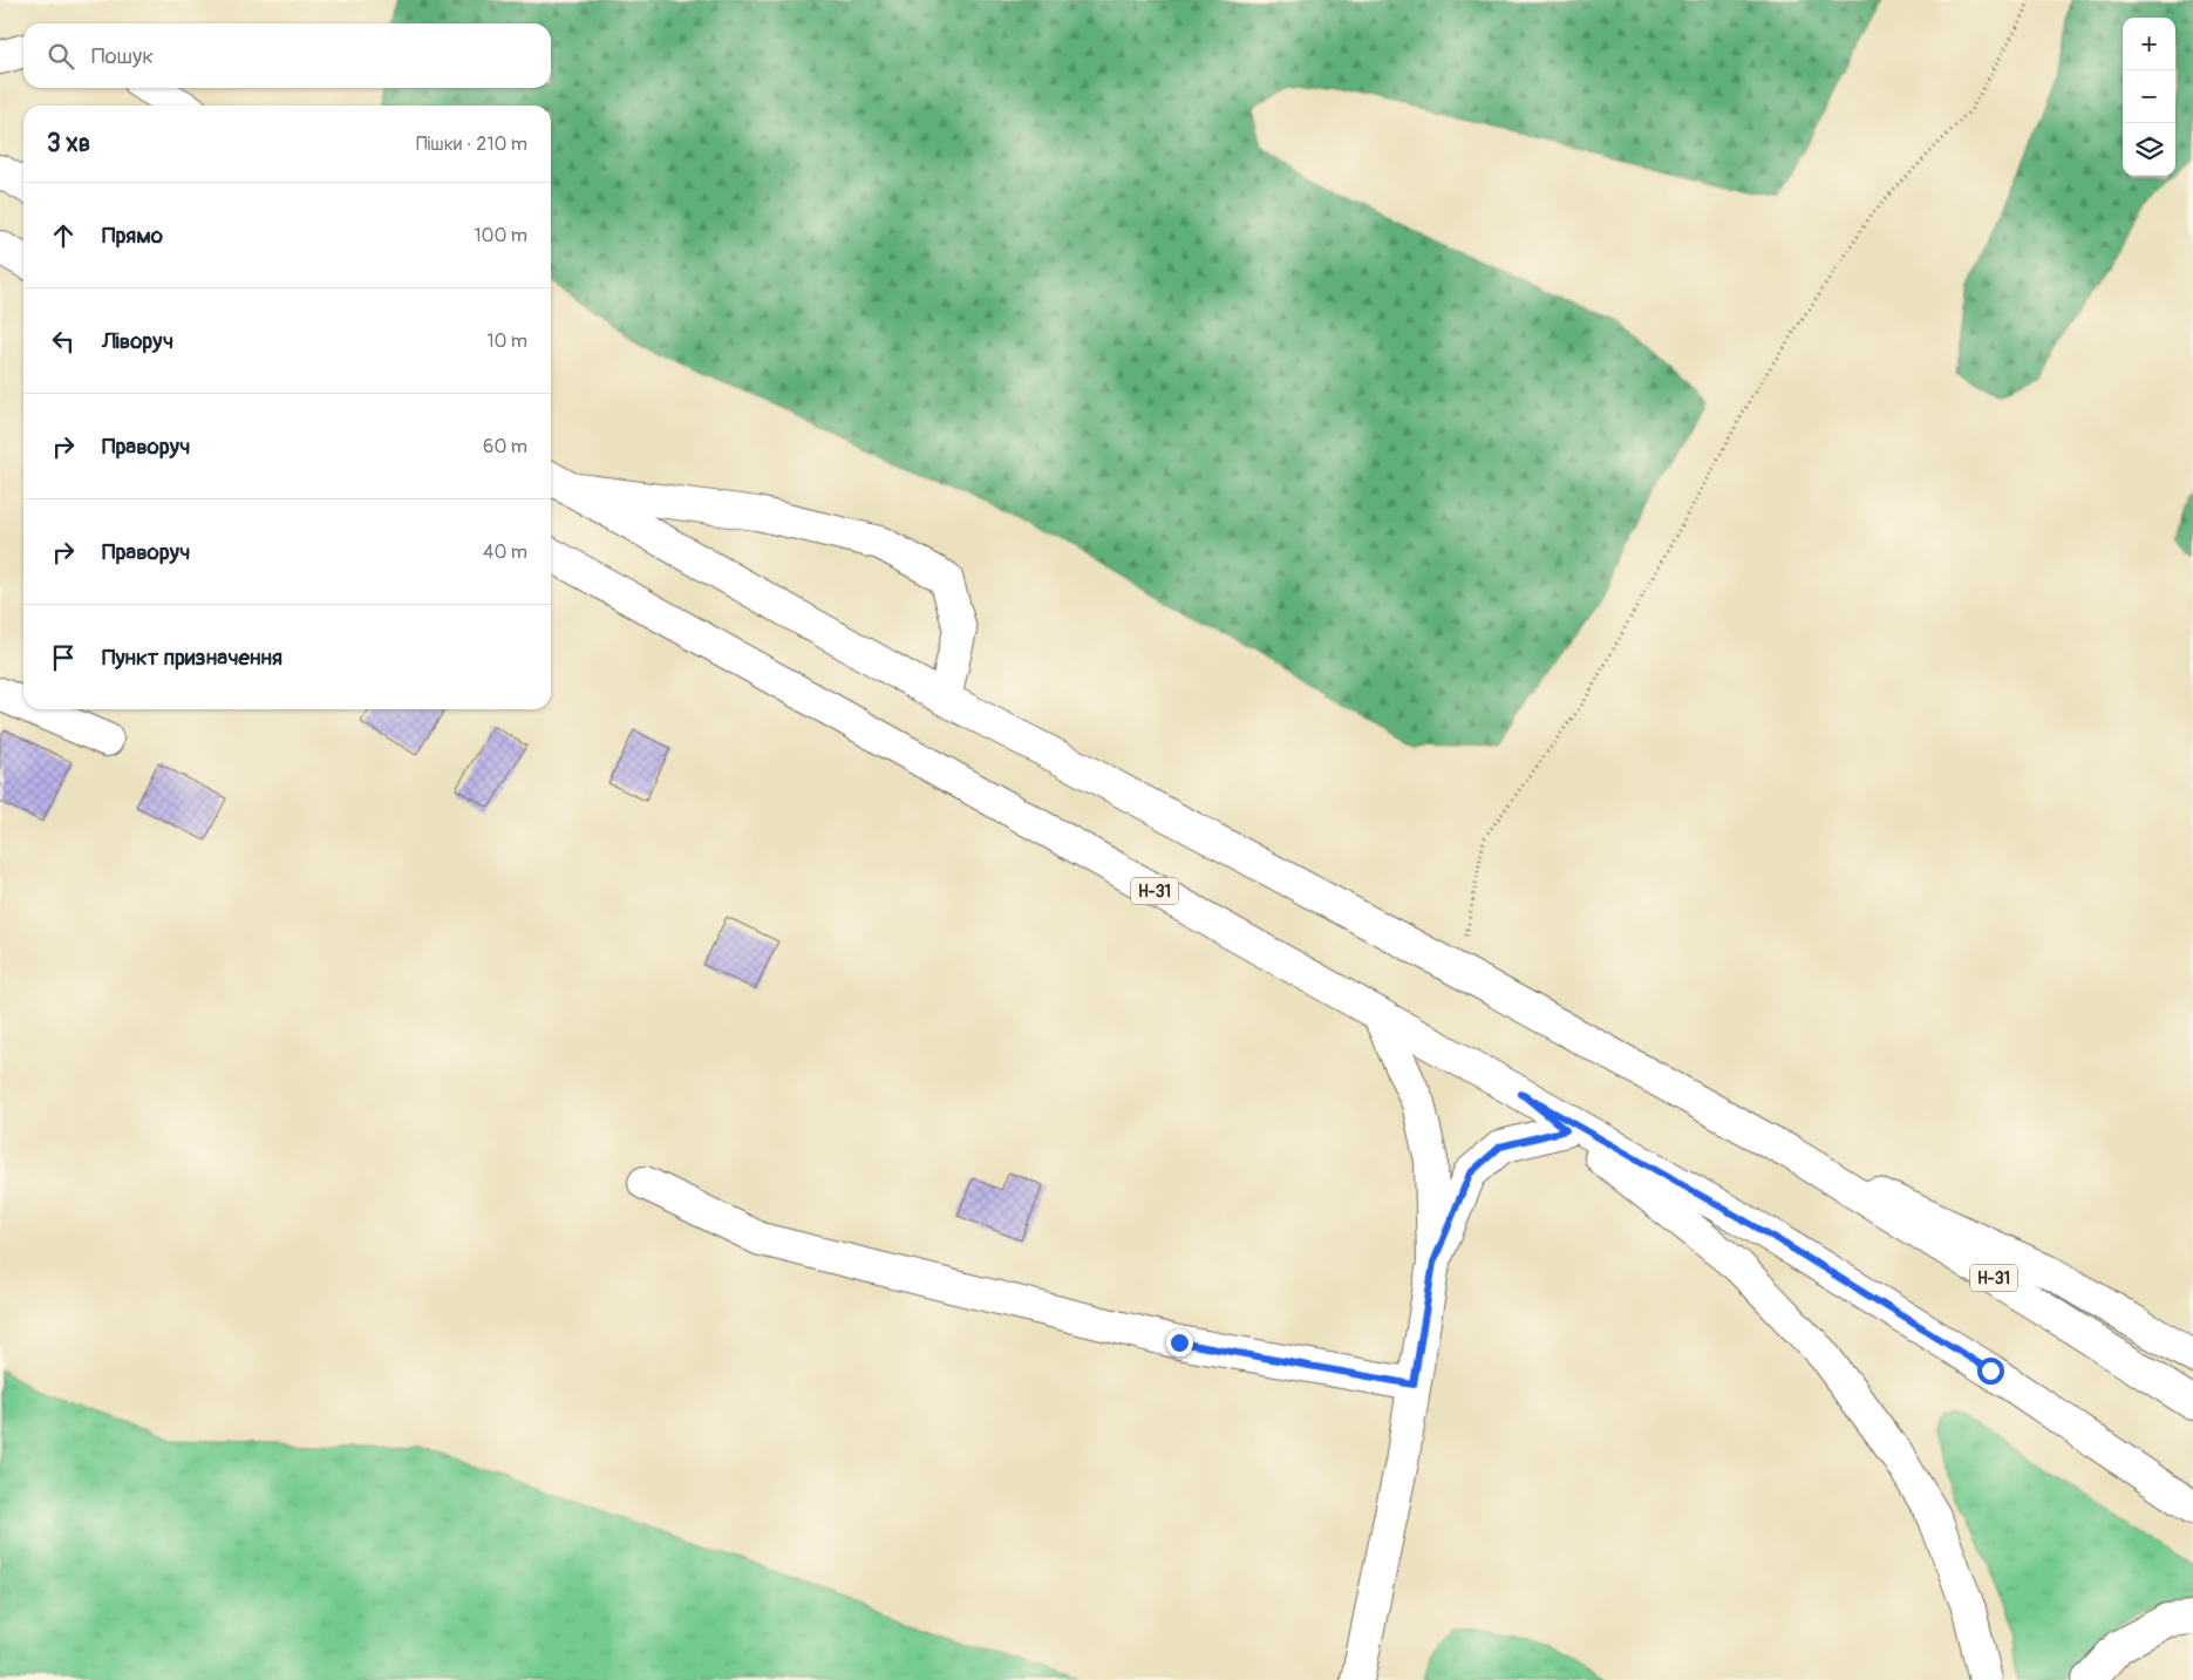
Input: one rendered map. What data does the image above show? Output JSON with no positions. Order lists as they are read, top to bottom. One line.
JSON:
{"streets":{"main road":["Н-31"]},"page":{"map_buttons":["+","−"],"search":"Пошук","heading":["3 хв","Пішки · 210 m"],"list":[["Прямо","100 m"],["Ліворуч","10 m"],["Праворуч","60 m"],["Праворуч","40 m"],"Пункт призначення"]}}
